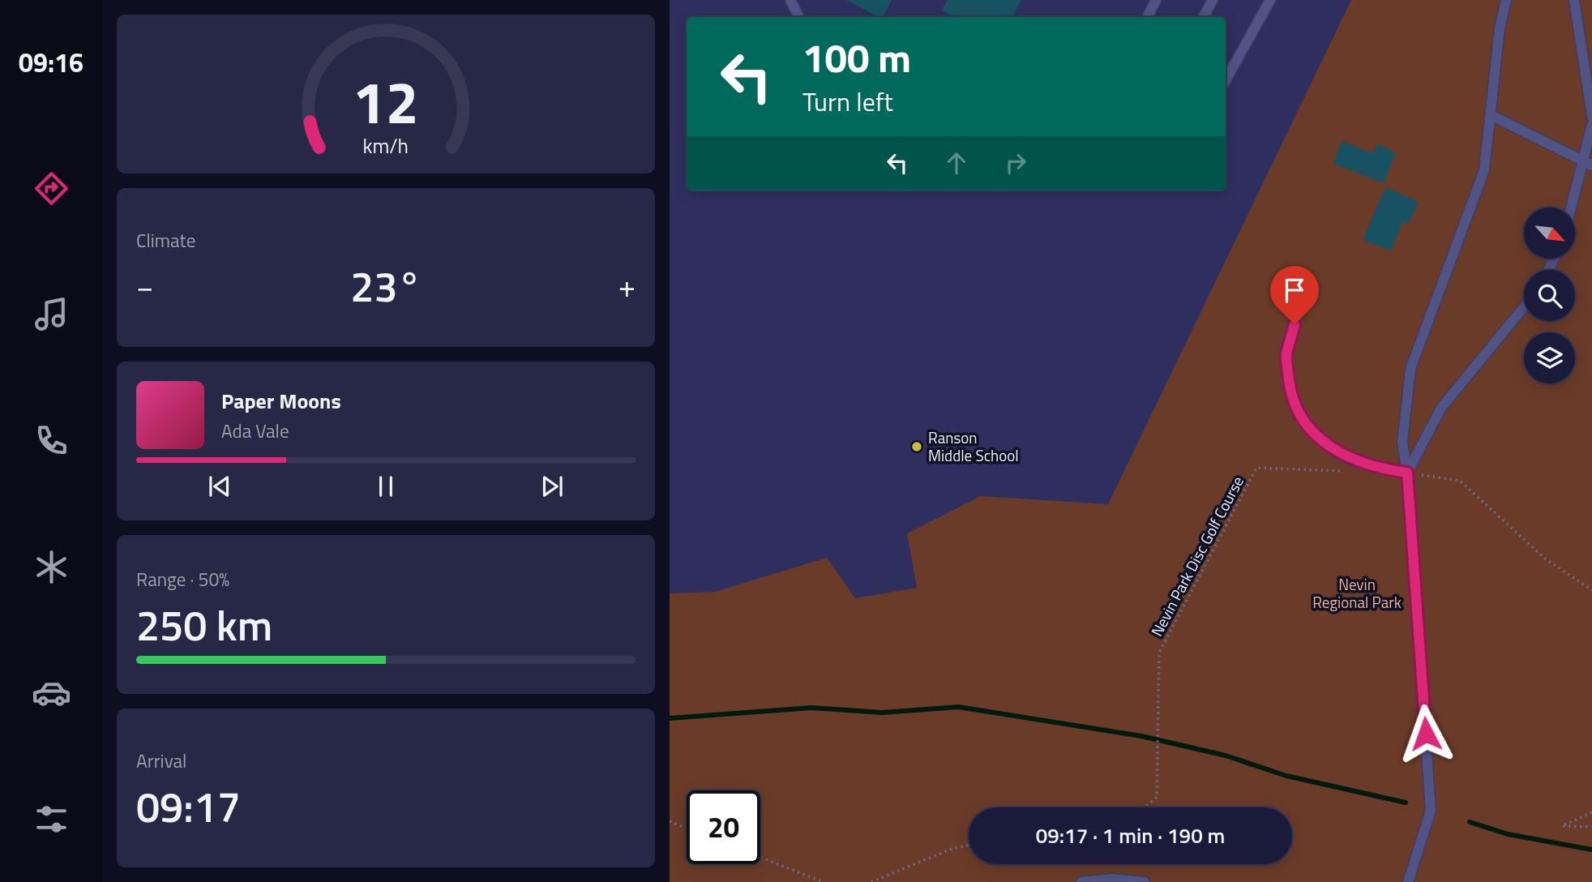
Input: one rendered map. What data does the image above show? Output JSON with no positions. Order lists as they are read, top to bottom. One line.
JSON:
{"streets":{"path":["Nevin Park Disc Golf Course"]},"parks":["Nevin Regional Park"],"places":["Ranson Middle School"],"north":"bottom right","page":{"tabs":"09:16","turn":["100 m","Turn left"],"tile":["Climate",["Range · 50%","250 km"],["Arrival","09:17"]],"heat":["−","23°","+"],"song":["Paper Moons","Ada Vale"],"limit":"20","trip":"09:17 · 1 min · 190 m","gauge":["12","km/h"]}}
